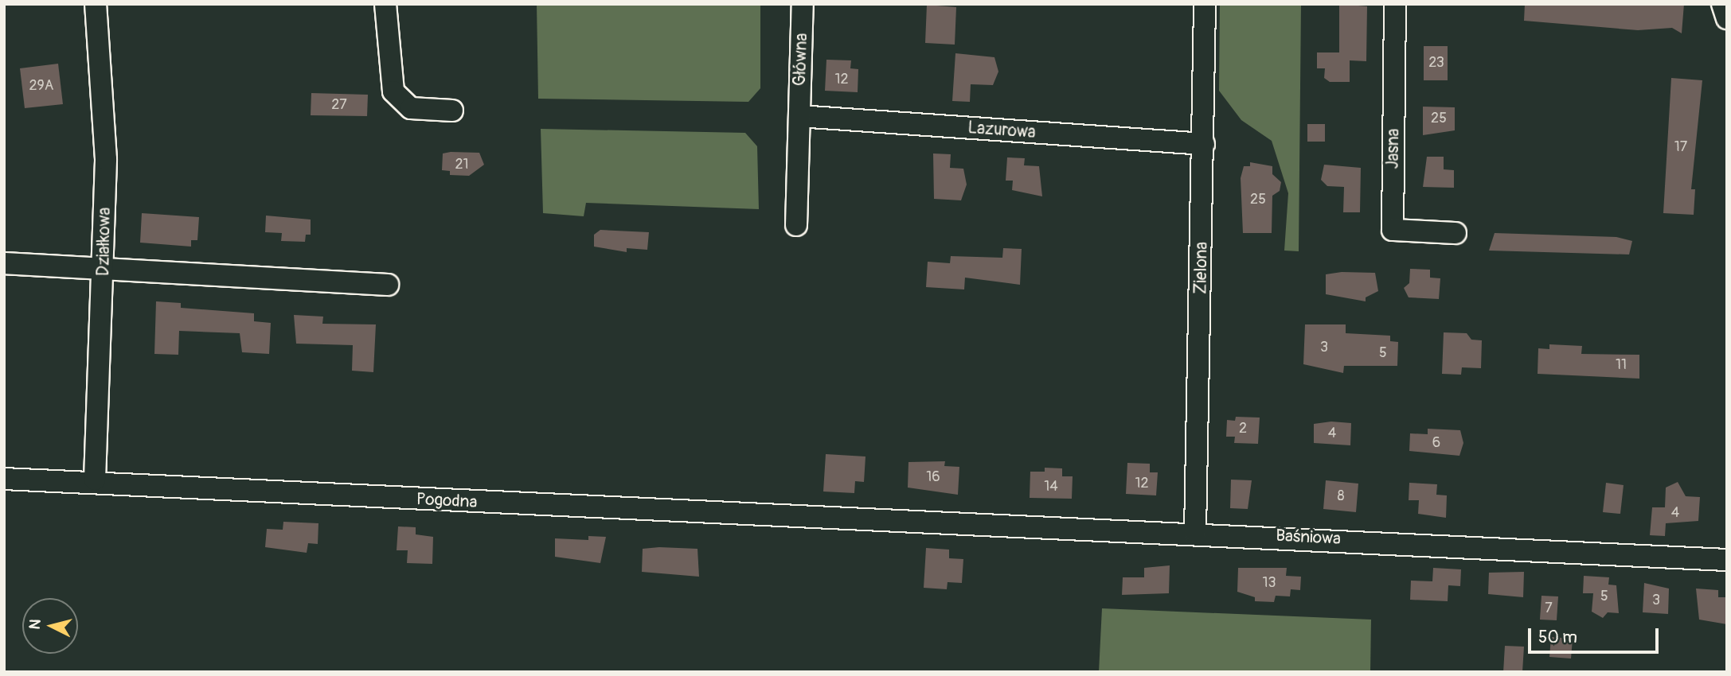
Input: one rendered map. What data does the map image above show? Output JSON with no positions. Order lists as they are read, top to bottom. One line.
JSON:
{"streets":{"street":["Główna","Lazurowa","Jasna","Działkowa","Zielona","Pogodna","Baśniowa"]},"crossings":[["Główna","Lazurowa"],["Lazurowa","Zielona"],["Działkowa","Pogodna"],["Zielona","Baśniowa"],["Pogodna","Baśniowa"]],"house_numbers":["23","12","29A","27","25","17","21","25","3","5","11","2","4","6","16","12","14","8","4","13","5","3","7"],"scale_bar":"50 m","north":"left"}
